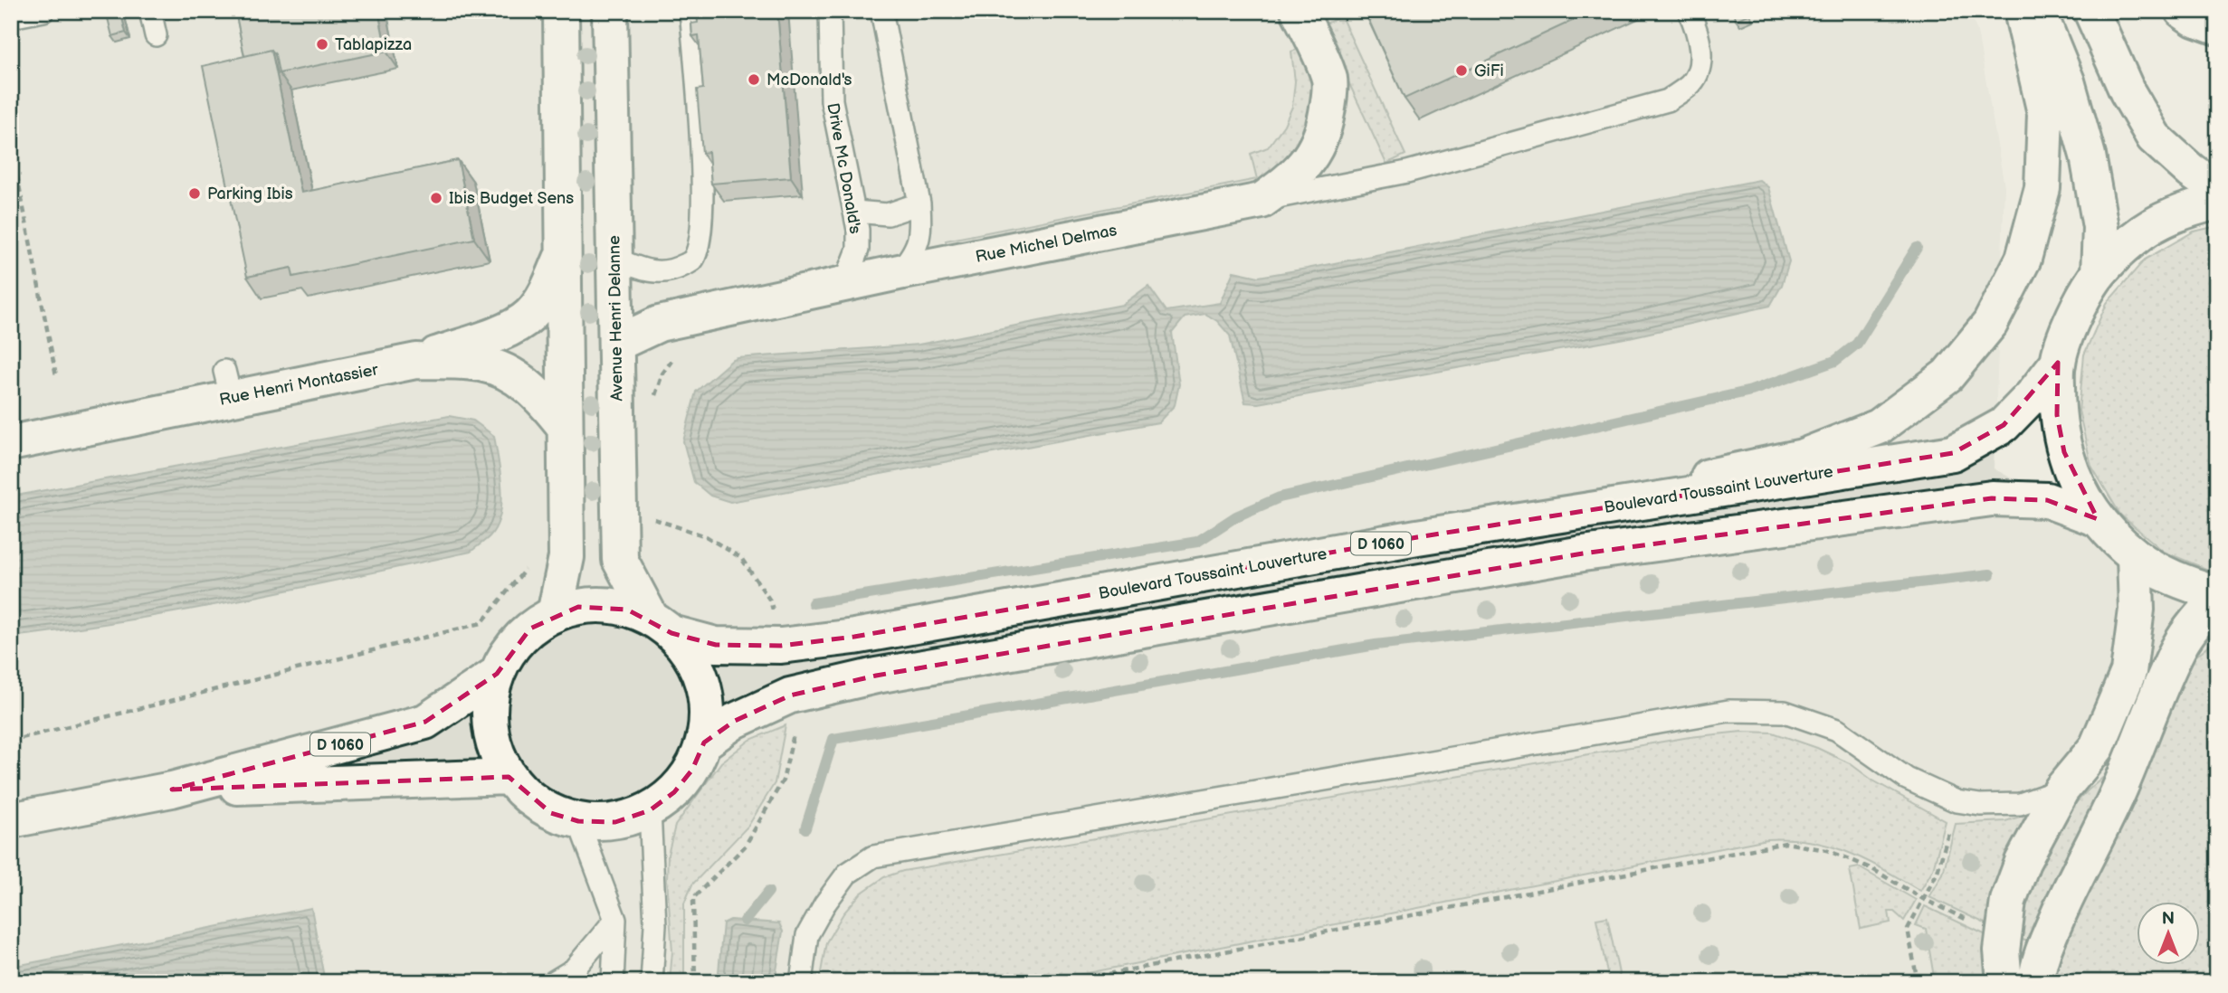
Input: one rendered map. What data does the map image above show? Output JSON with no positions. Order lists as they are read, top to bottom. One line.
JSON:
{"streets":{"main road":["Rue Michel Delmas","Avenue Henri Delanne","Rue Henri Montassier","Boulevard Toussaint Louverture","D 1060"],"lane":["Drive Mc Donald's"]},"crossings":[["Drive Mc Donald's","Rue Michel Delmas"],["Rue Michel Delmas","Avenue Henri Delanne"],["Avenue Henri Delanne","Boulevard Toussaint Louverture"],["Avenue Henri Delanne","D 1060"],["Boulevard Toussaint Louverture","D 1060"]],"places":["Tablapizza","GiFi","McDonald's","Parking Ibis","Ibis Budget Sens"],"north":"top"}
